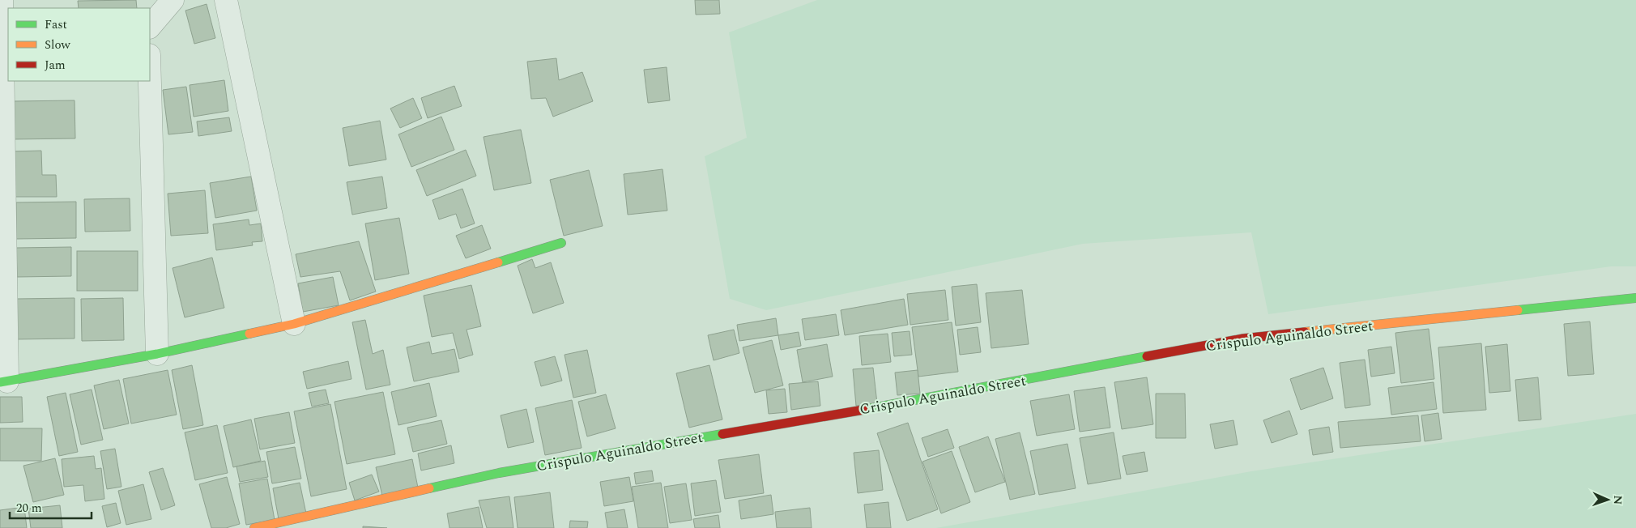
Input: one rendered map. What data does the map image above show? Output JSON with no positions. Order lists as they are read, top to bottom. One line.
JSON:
{"streets":{"street":["Crispulo Aguinaldo Street"]},"legend":["Fast","Slow","Jam"],"scale_bar":"20 m","north":"right"}
